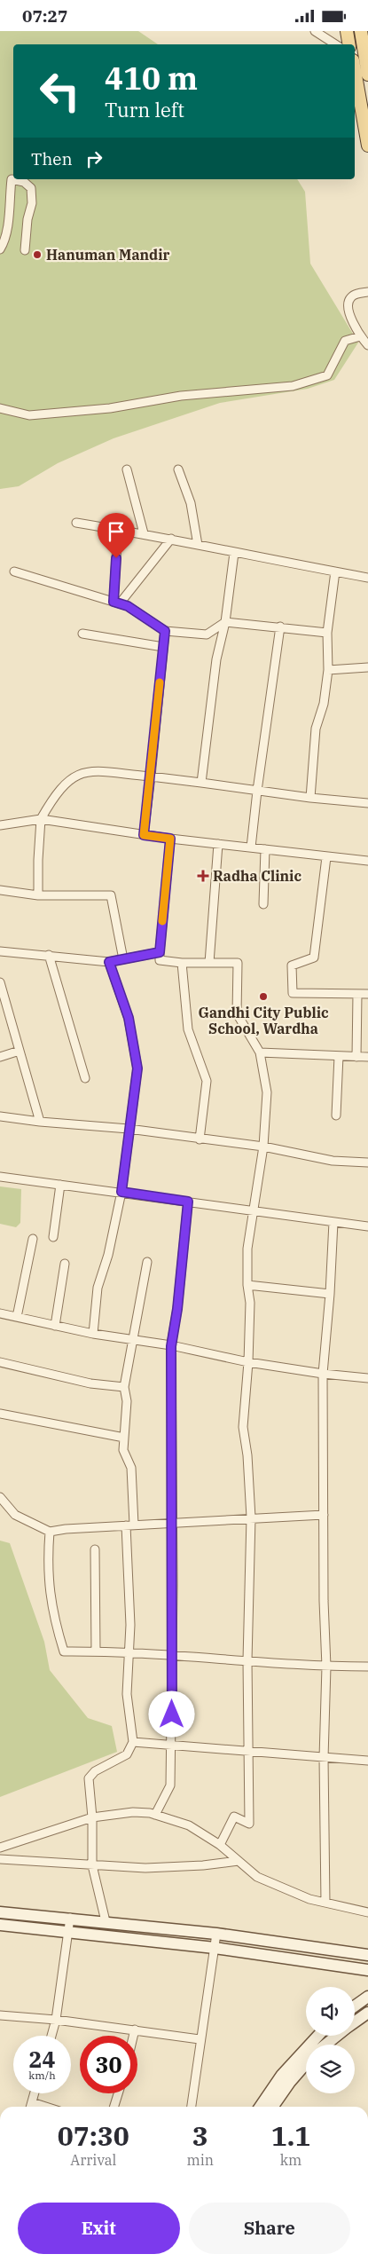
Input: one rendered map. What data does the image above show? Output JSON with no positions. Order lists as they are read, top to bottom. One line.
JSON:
{"places":{"other":["Hanuman Mandir","Gandhi City Public School, Wardha"],"health":["Radha Clinic"]},"page":{"status":"07:27","turn":["410 m","Turn left"],"then":"Then","speed":"24 km/h","limit":"30","eta":["07:30","Arrival","3","min","1.1","km"],"buttons":["Exit","Share"]}}
